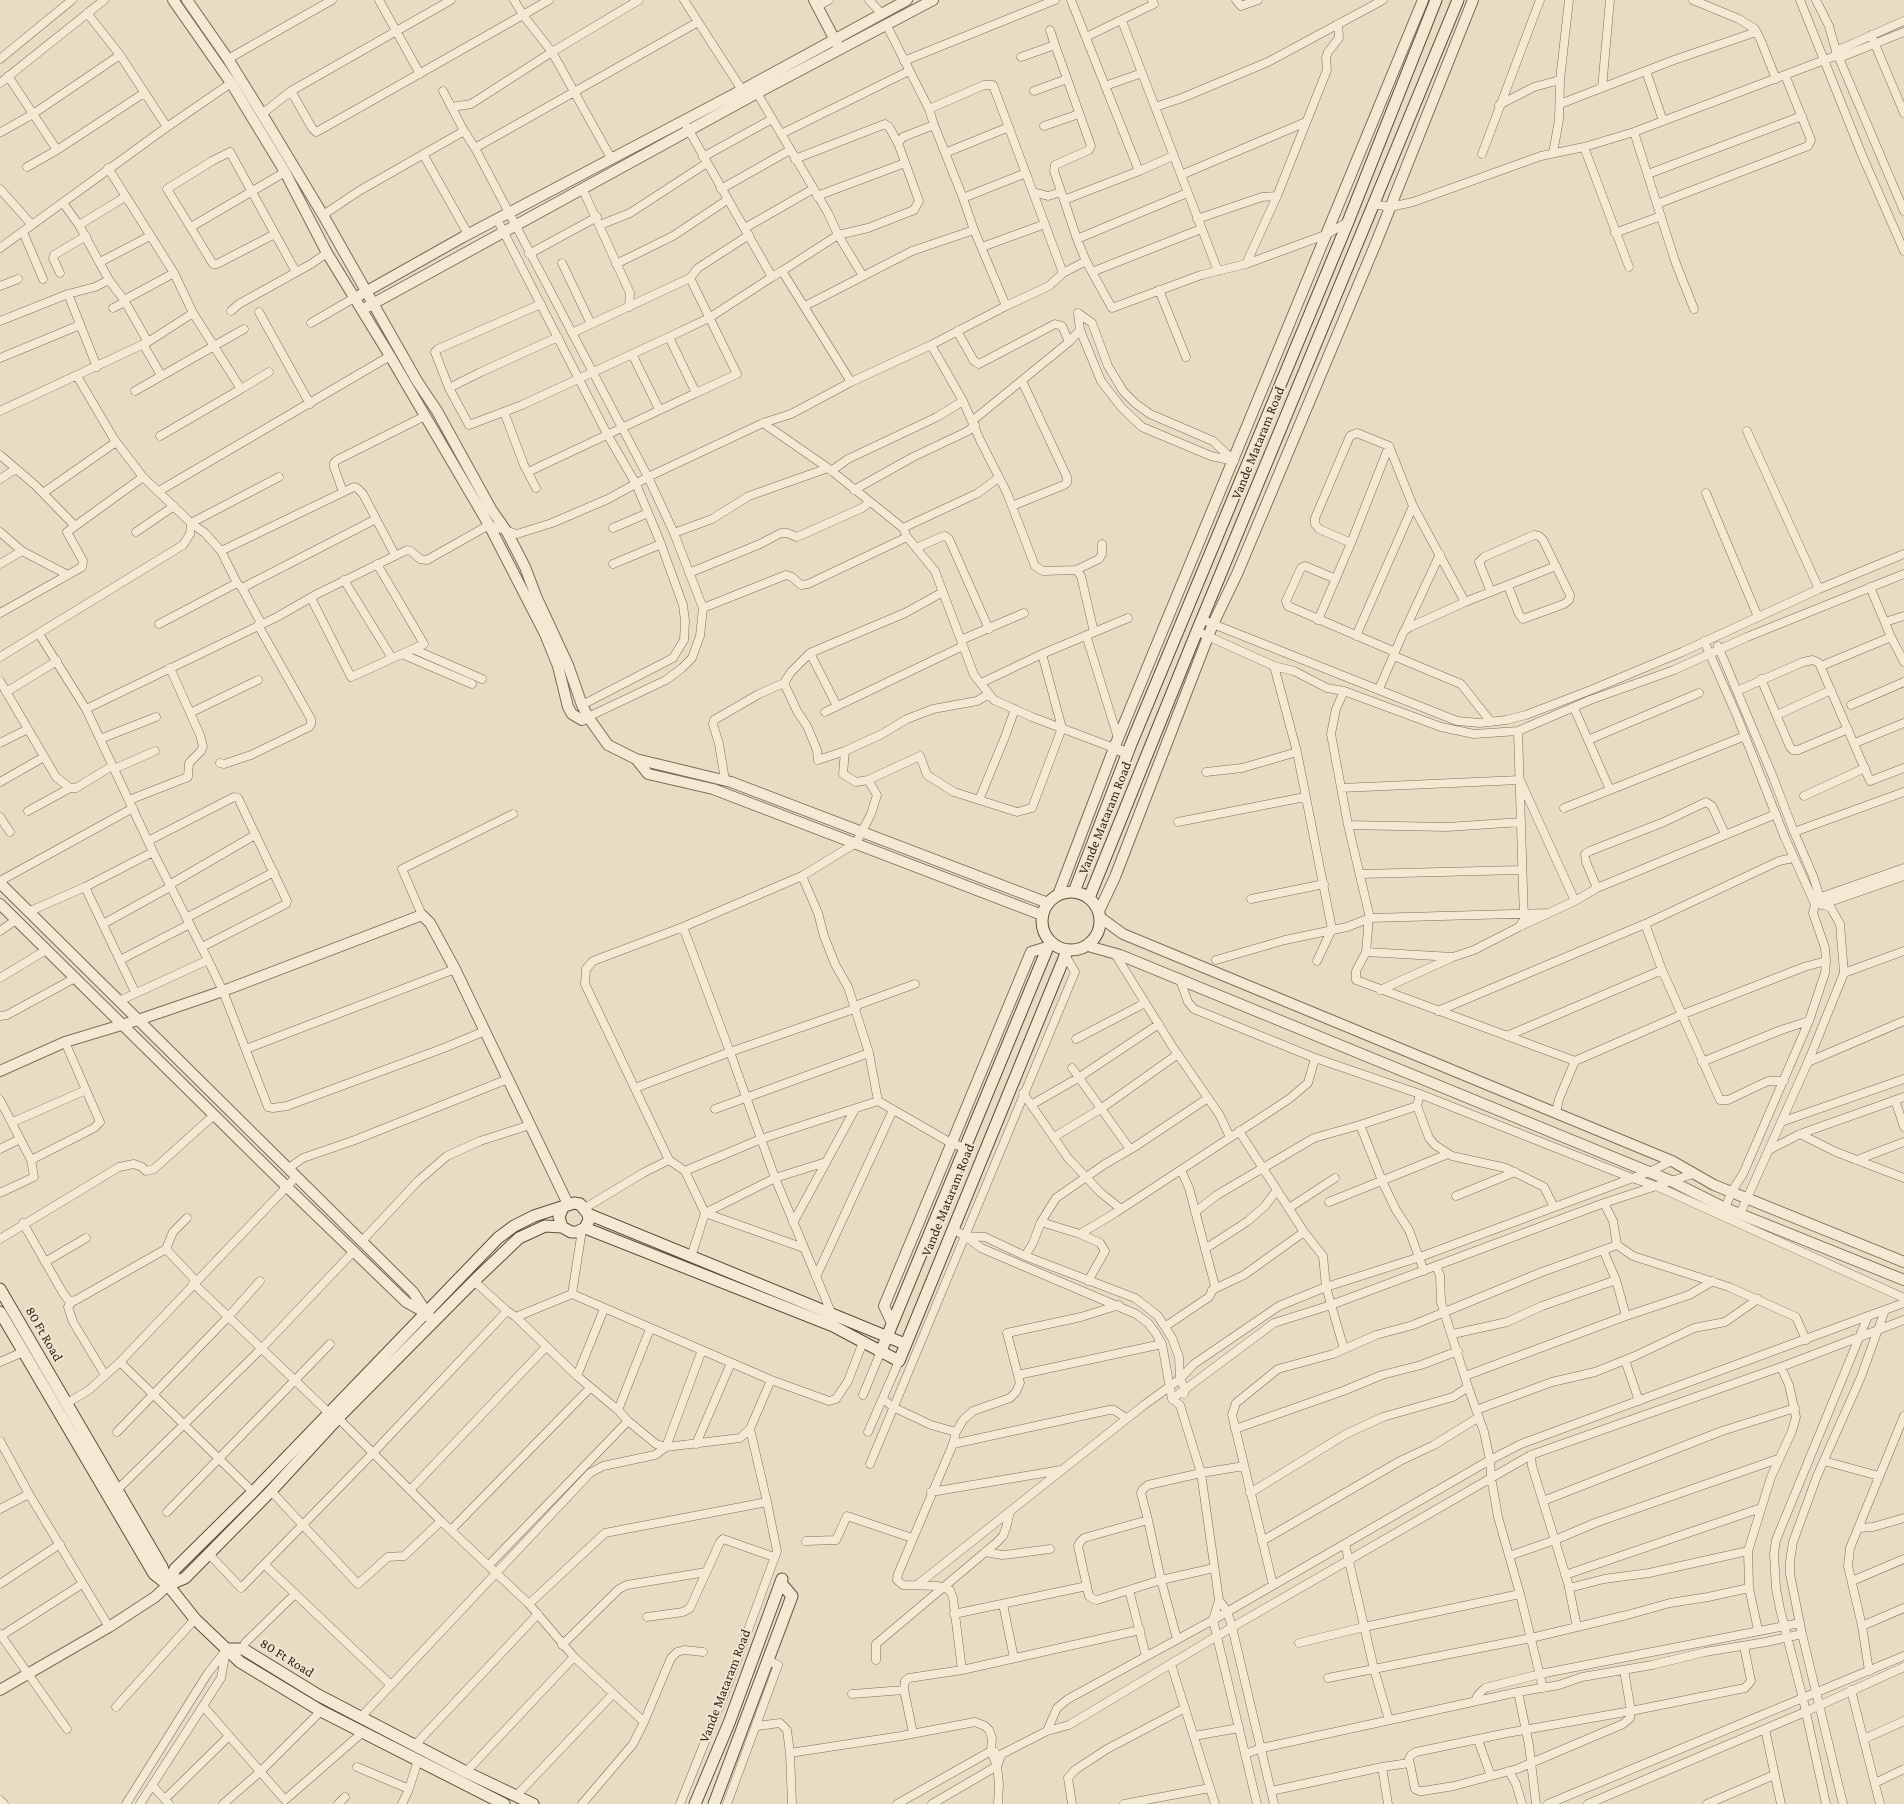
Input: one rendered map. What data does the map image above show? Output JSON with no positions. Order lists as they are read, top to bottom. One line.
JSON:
{"streets":{"main road":["Vande Mataram Road","80 Ft Road"]}}
